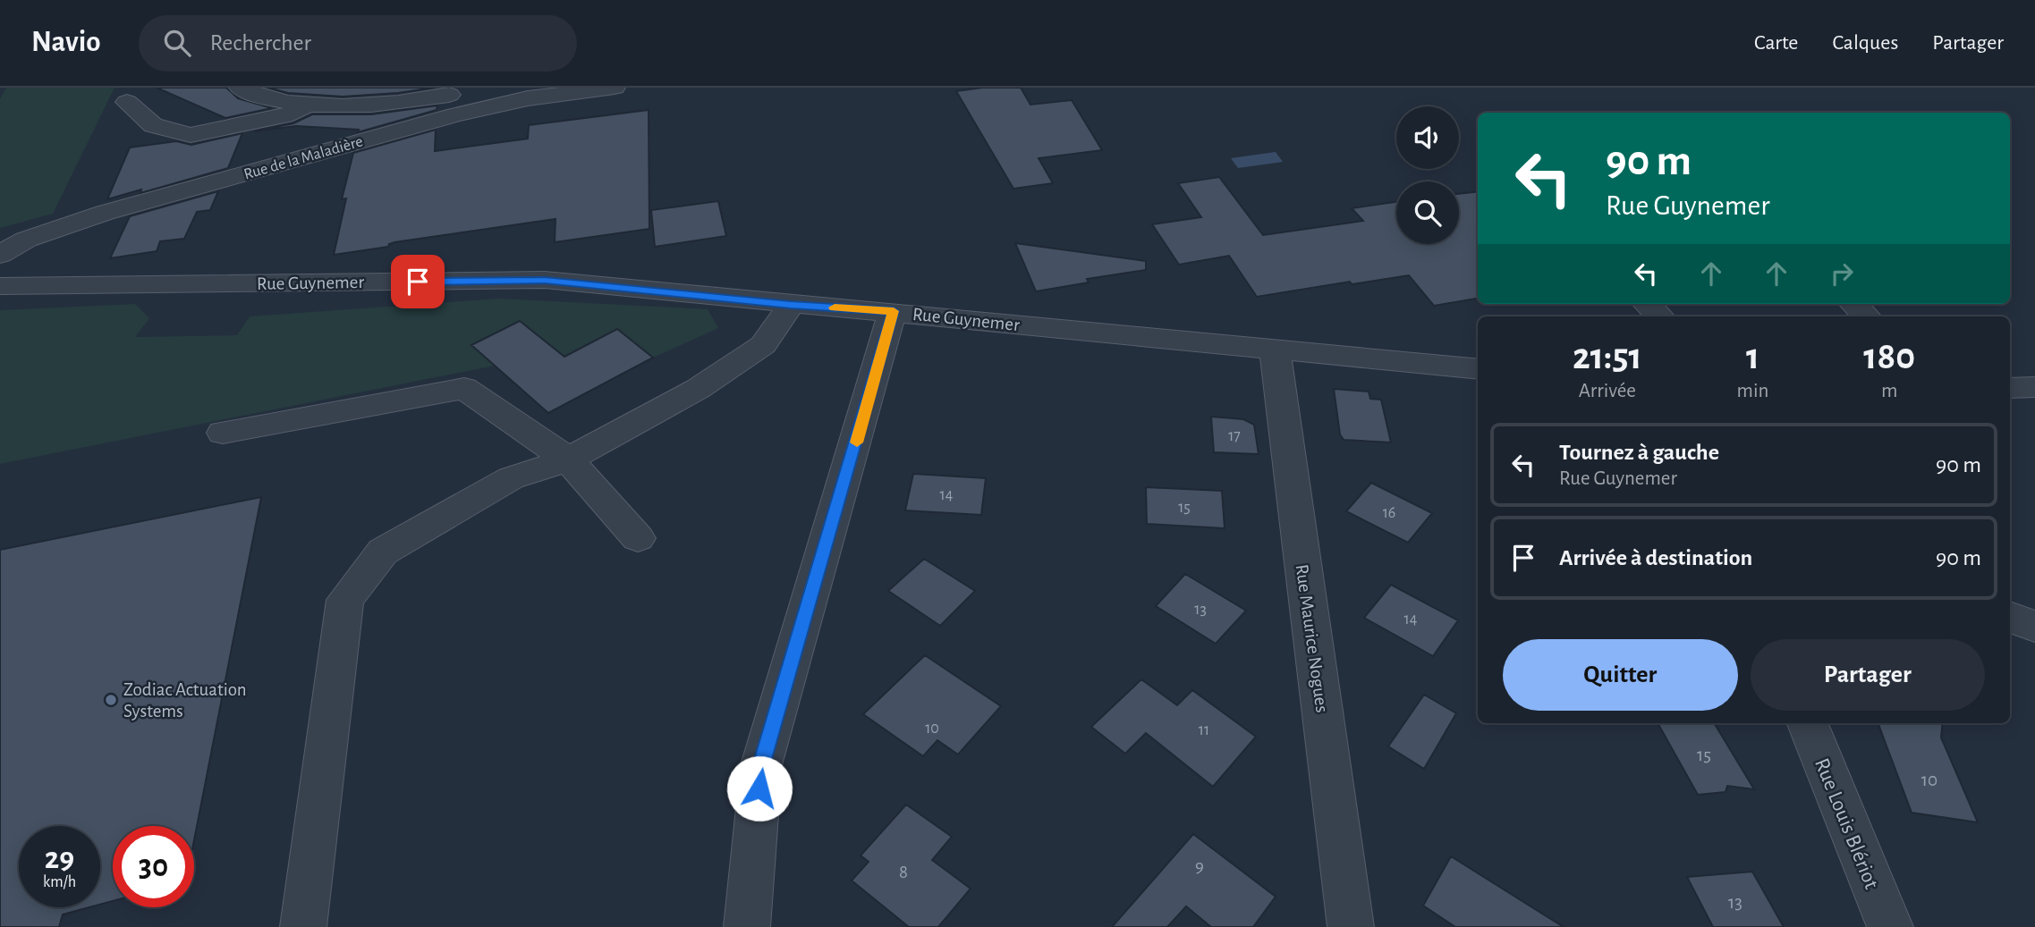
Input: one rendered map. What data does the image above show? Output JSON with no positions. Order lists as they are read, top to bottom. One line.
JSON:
{"streets":{"street":["Rue de la Maladière","Rue Guynemer","Rue Maurice Nogues","Rue Louis Blériot"]},"crossings":[["Rue Guynemer","Rue Maurice Nogues"]],"places":["Zodiac Actuation Systems"],"house_numbers":["17","14","15","16","13","14","10","11","15","10","9","8","13"],"page":{"header":"Navio","search":"Rechercher","nav":["Carte","Calques","Partager"],"turn":["90 m","Rue Guynemer"],"eta":["21:51","Arrivée","1","min","180","m"],"list":[{"name":"Tournez à gauche","note":"Rue Guynemer","value":"90 m"},{"name":"Arrivée à destination","value":"90 m"}],"buttons":["Quitter","Partager"],"speed":"29 km/h","limit":"30"}}
